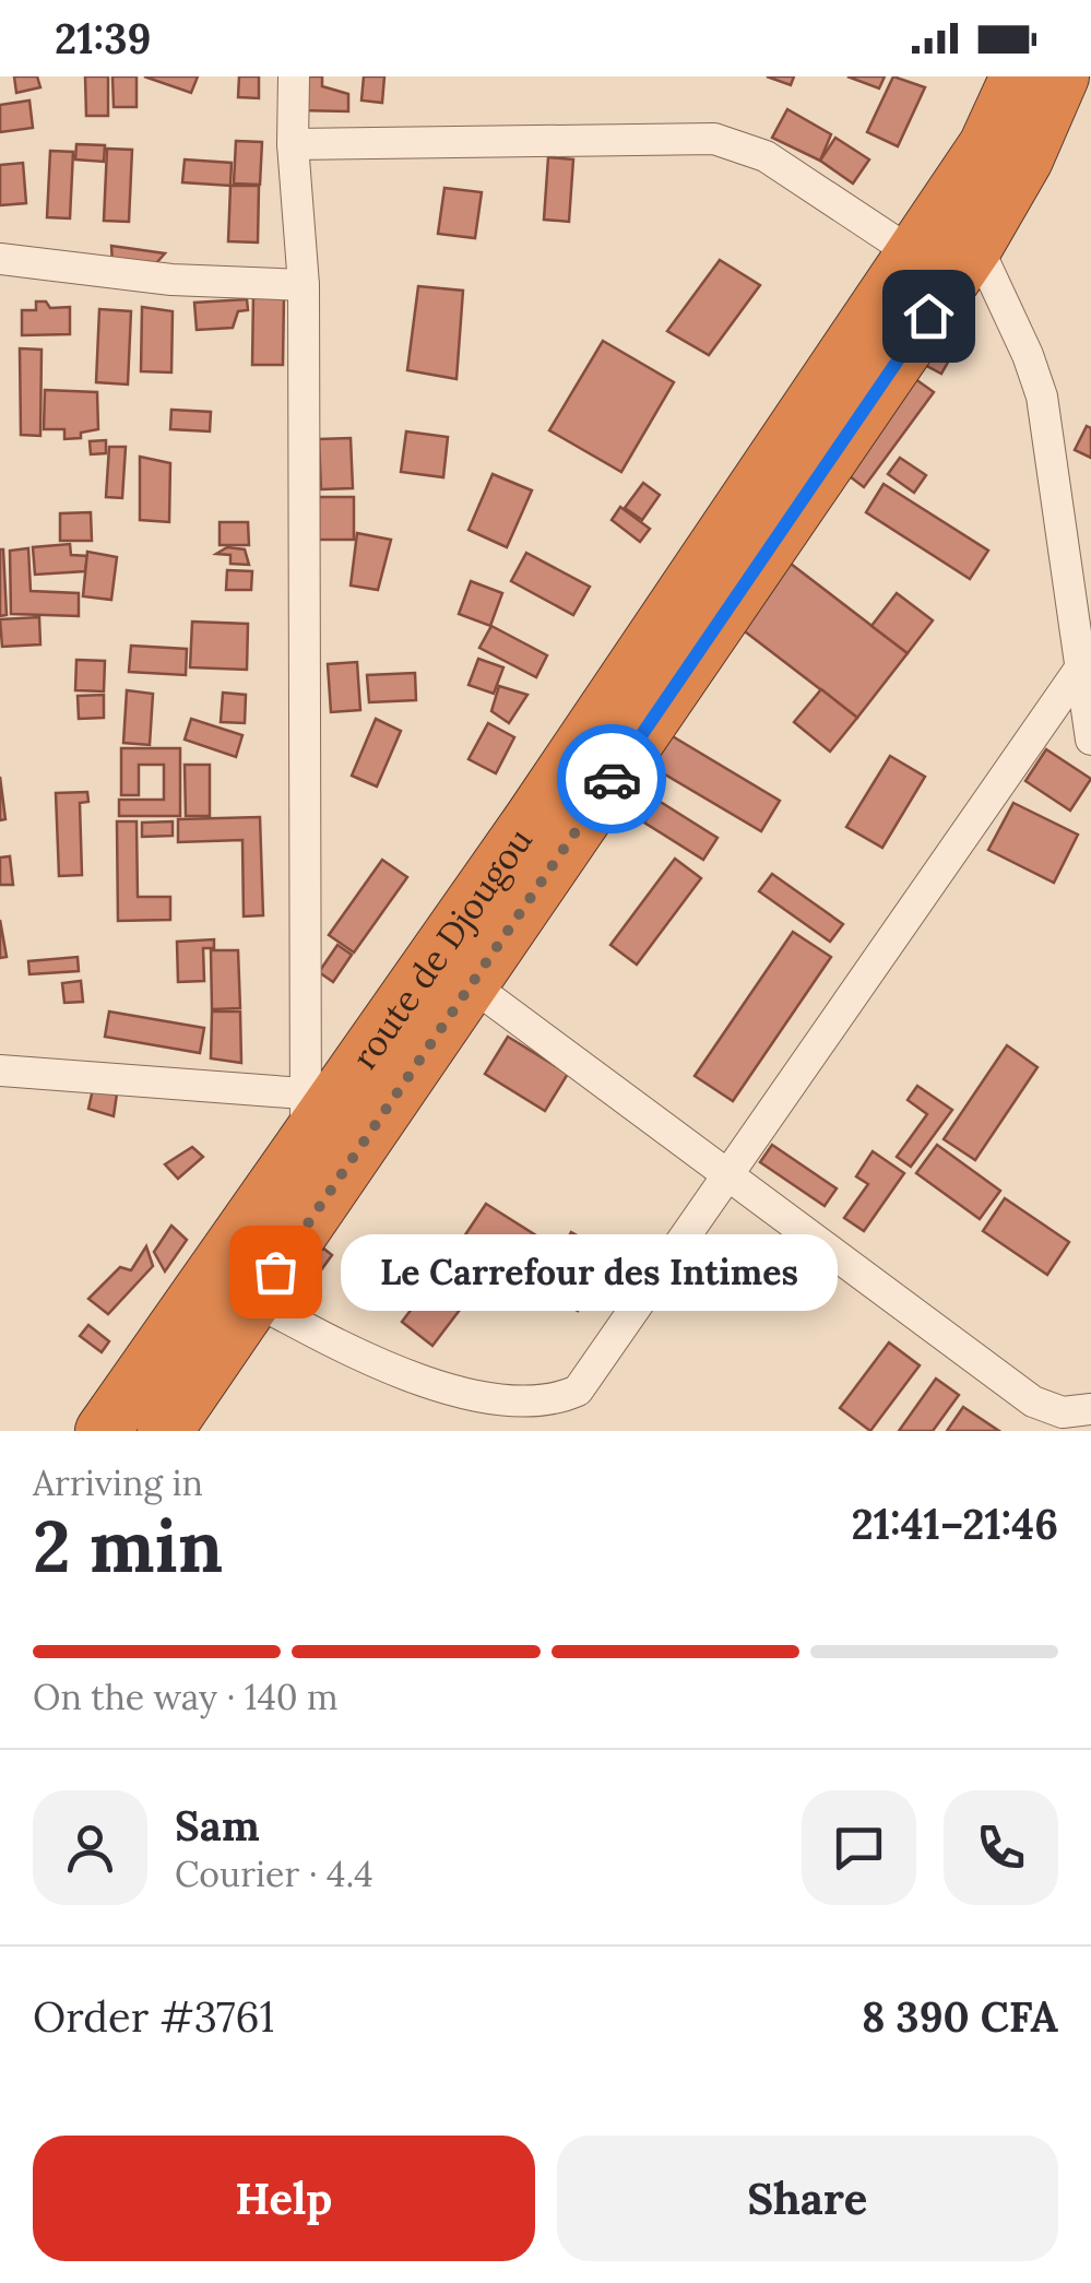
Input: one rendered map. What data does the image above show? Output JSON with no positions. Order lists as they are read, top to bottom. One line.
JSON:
{"streets":{"highway":["route de Djougou"]},"places":["Le Carrefour des Intimes"],"page":{"status":"21:39","bubble":"Le Carrefour des Intimes","heading":["2 min","Arriving in","21:41–21:46"],"panel":["Sam","Courier · 4.4","Order #3761","8 390 CFA"],"bar":"On the way · 140 m","buttons":["Help","Share"]}}
